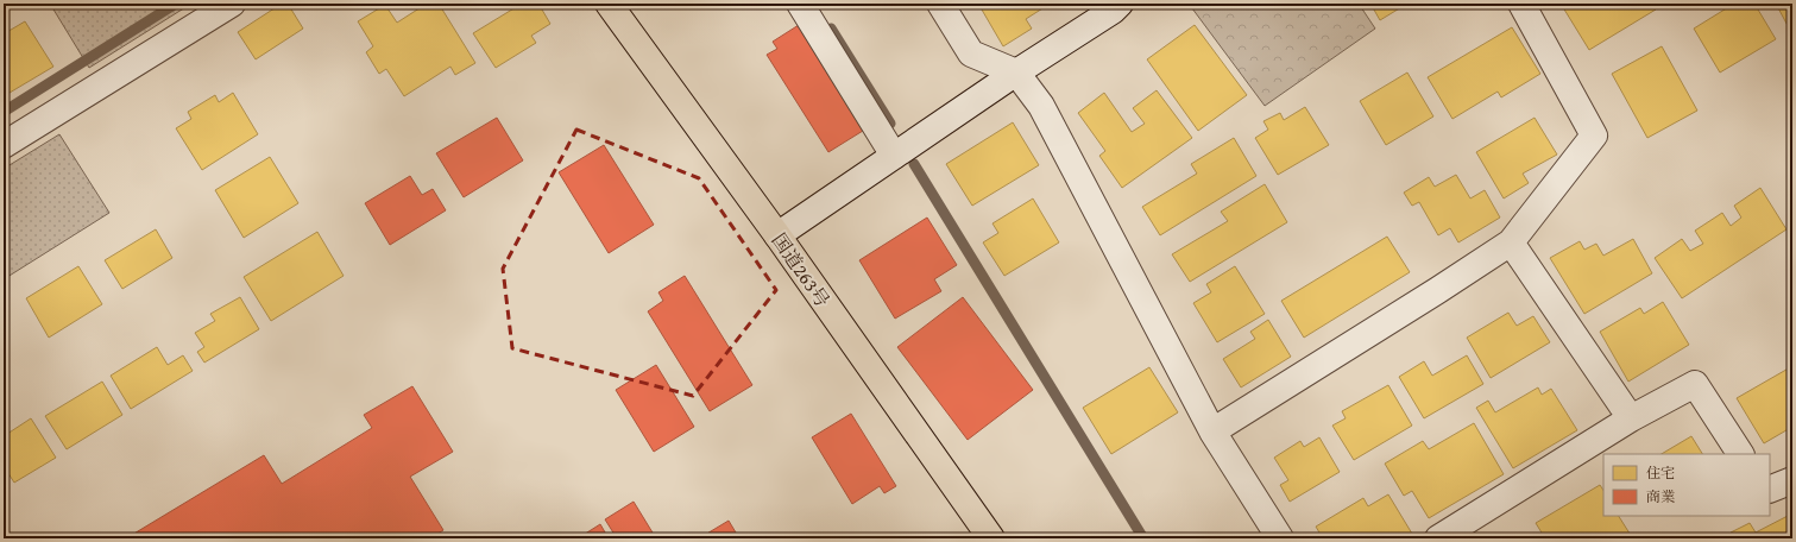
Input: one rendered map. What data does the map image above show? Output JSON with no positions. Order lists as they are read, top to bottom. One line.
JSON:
{"streets":{"highway":["国道263号"]},"legend":["住宅","商業"]}
